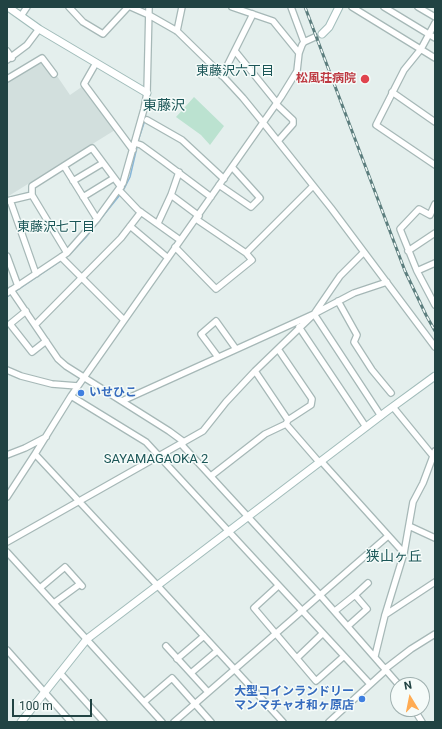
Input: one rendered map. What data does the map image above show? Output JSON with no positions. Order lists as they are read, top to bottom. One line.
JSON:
{"districts":["東藤沢六丁目","東藤沢","東藤沢七丁目","SAYAMAGAOKA 2","狭山ヶ丘"],"places":["松風荘病院","いせひこ","大型コインランドリー マンマチャオ和ヶ原店"],"scale_bar":"100 m","north":"top"}
